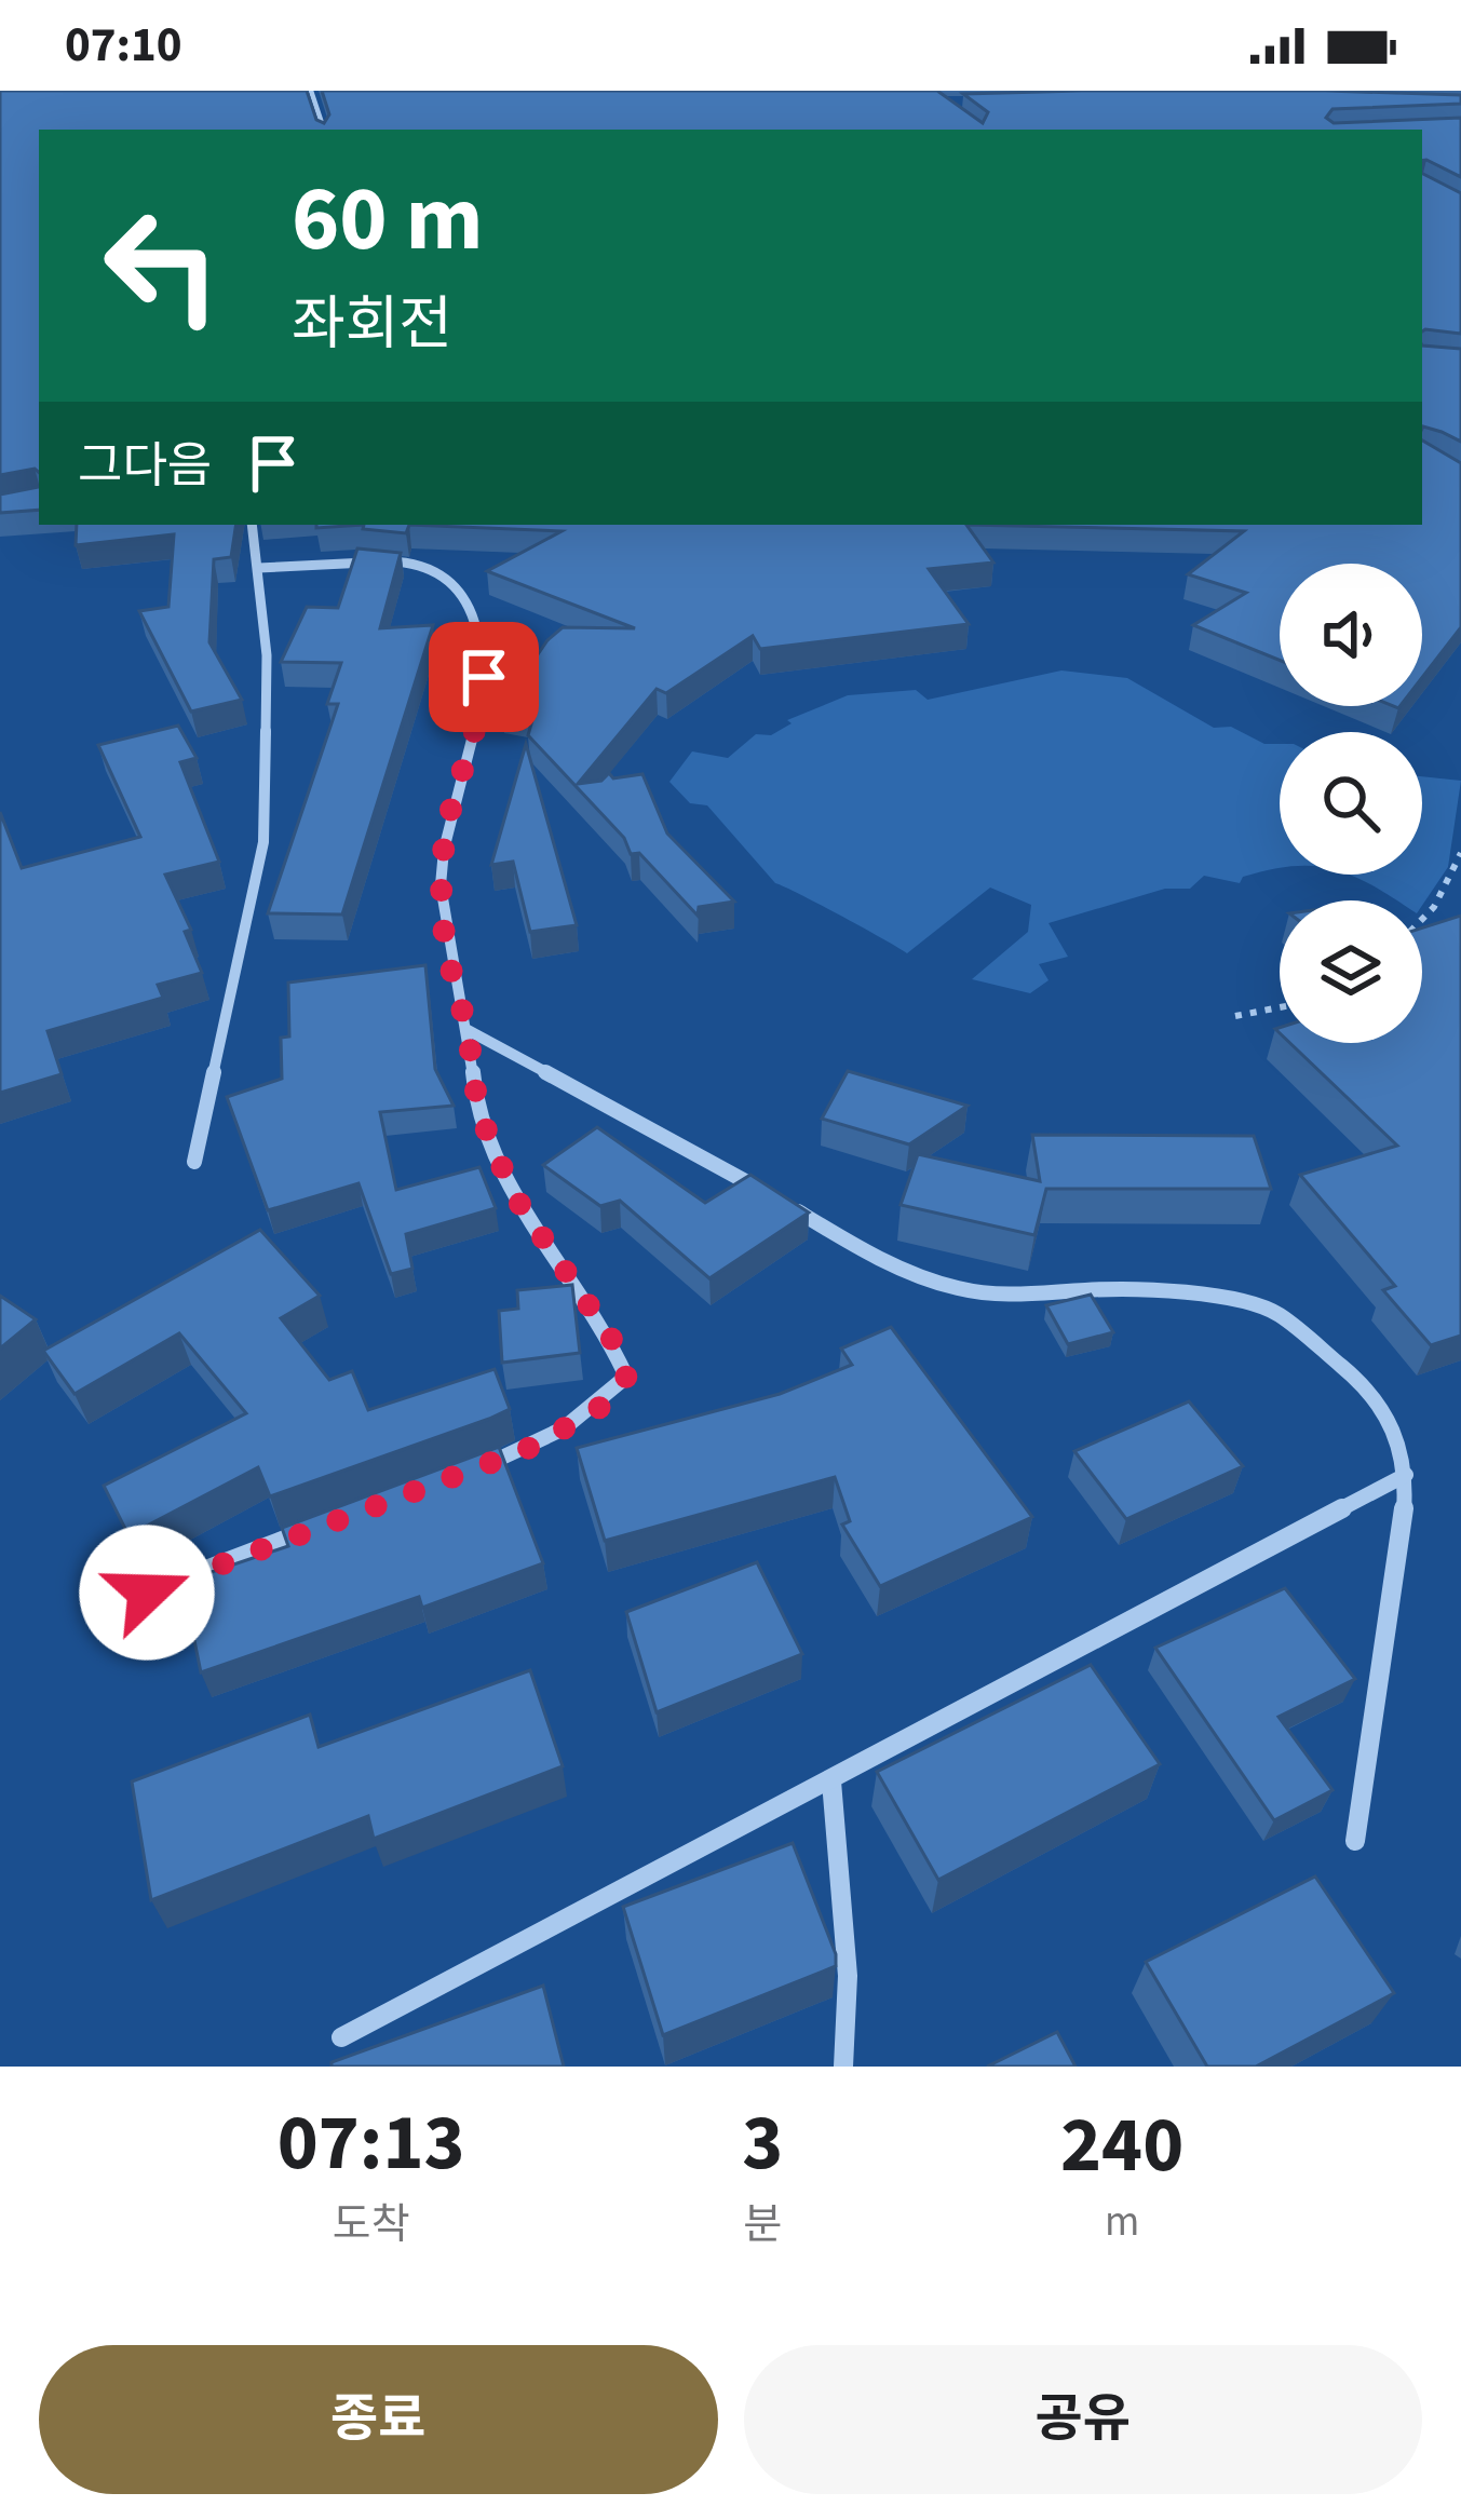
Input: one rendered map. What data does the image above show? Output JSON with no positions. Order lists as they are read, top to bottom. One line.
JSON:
{"page":{"status":"07:10","turn":["60 m","좌회전"],"then":"그다음","eta":["07:13","도착","3","분","240","m"],"buttons":["종료","공유"]}}
